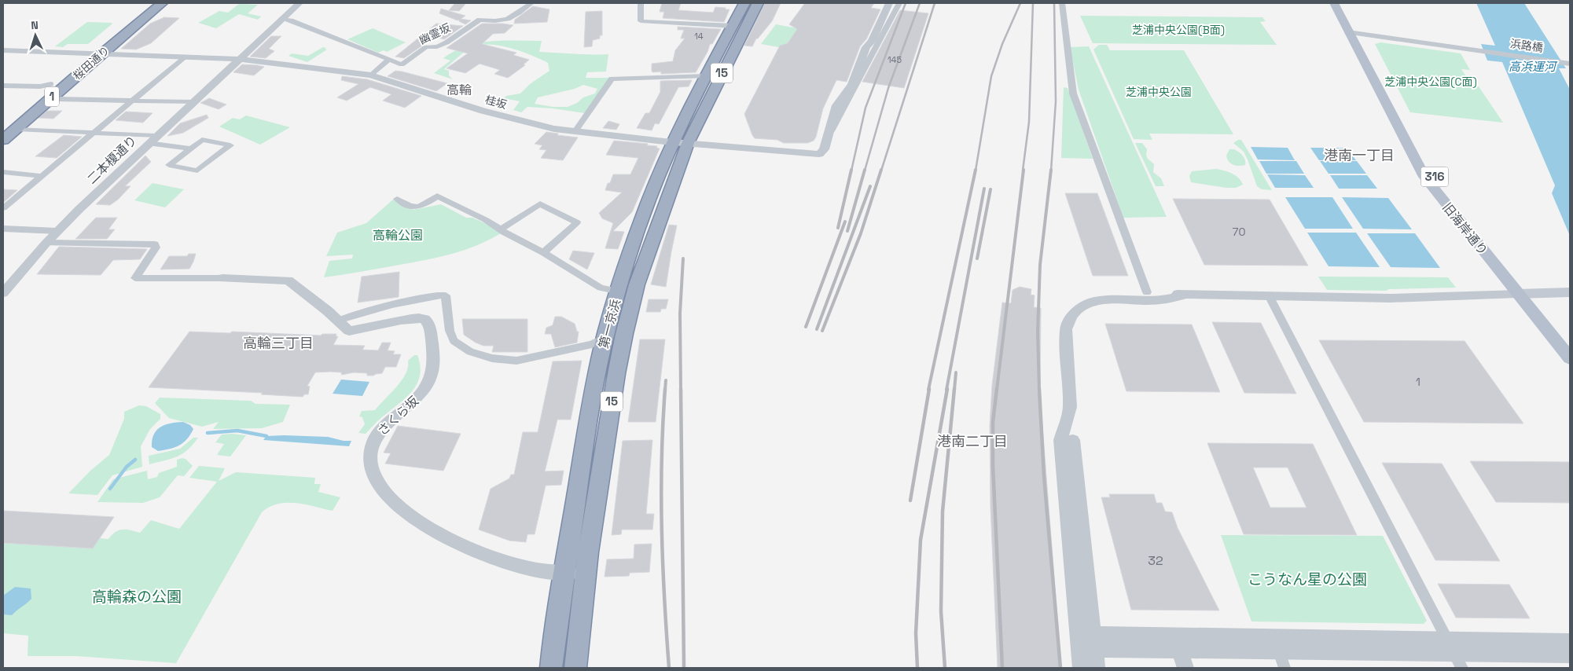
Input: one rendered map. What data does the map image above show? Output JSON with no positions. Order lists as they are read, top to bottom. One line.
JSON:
{"streets":{"highway":["桜田通り","15","1","第一京浜"],"main road":["316","旧海岸通り"],"street":["幽霊坂","浜路橋","桂坂","二本榎通り","さくら坂"]},"crossings":[["浜路橋","旧海岸通り"],["桂坂","二本榎通り"],["桂坂","第一京浜"],["第一京浜","さくら坂"]],"districts":["高輪","港南一丁目","高輪三丁目","港南二丁目"],"water":["高浜運河"],"parks":["芝浦中央公園(B面)","芝浦中央公園(C面)","芝浦中央公園","高輪公園","こうなん星の公園","高輪森の公園"],"house_numbers":["14","145","70","1","32"],"north":"top"}
